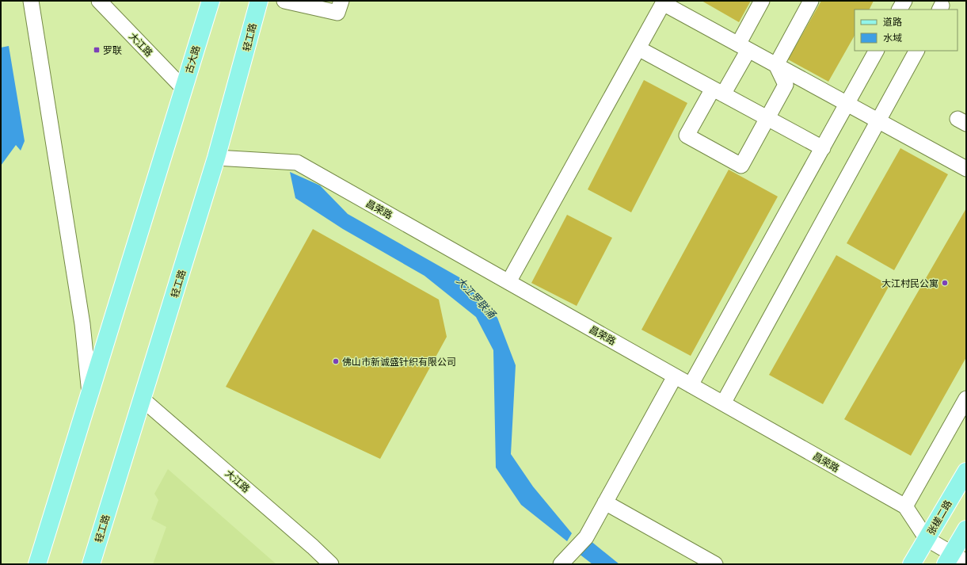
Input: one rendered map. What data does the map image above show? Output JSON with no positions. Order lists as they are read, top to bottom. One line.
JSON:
{"streets":{"main road":["轻工路","古大路","张槎二路"],"street":["大江路","昌荣路"]},"crossings":[["轻工路","大江路"],["轻工路","昌荣路"],["大江路","古大路"],["昌荣路","张槎二路"]],"water":["大江罗联涌"],"places":{"transit":["罗联"],"other":["大江村民公寓","佛山市新诚盛针织有限公司"]},"legend":["道路","水域"]}
